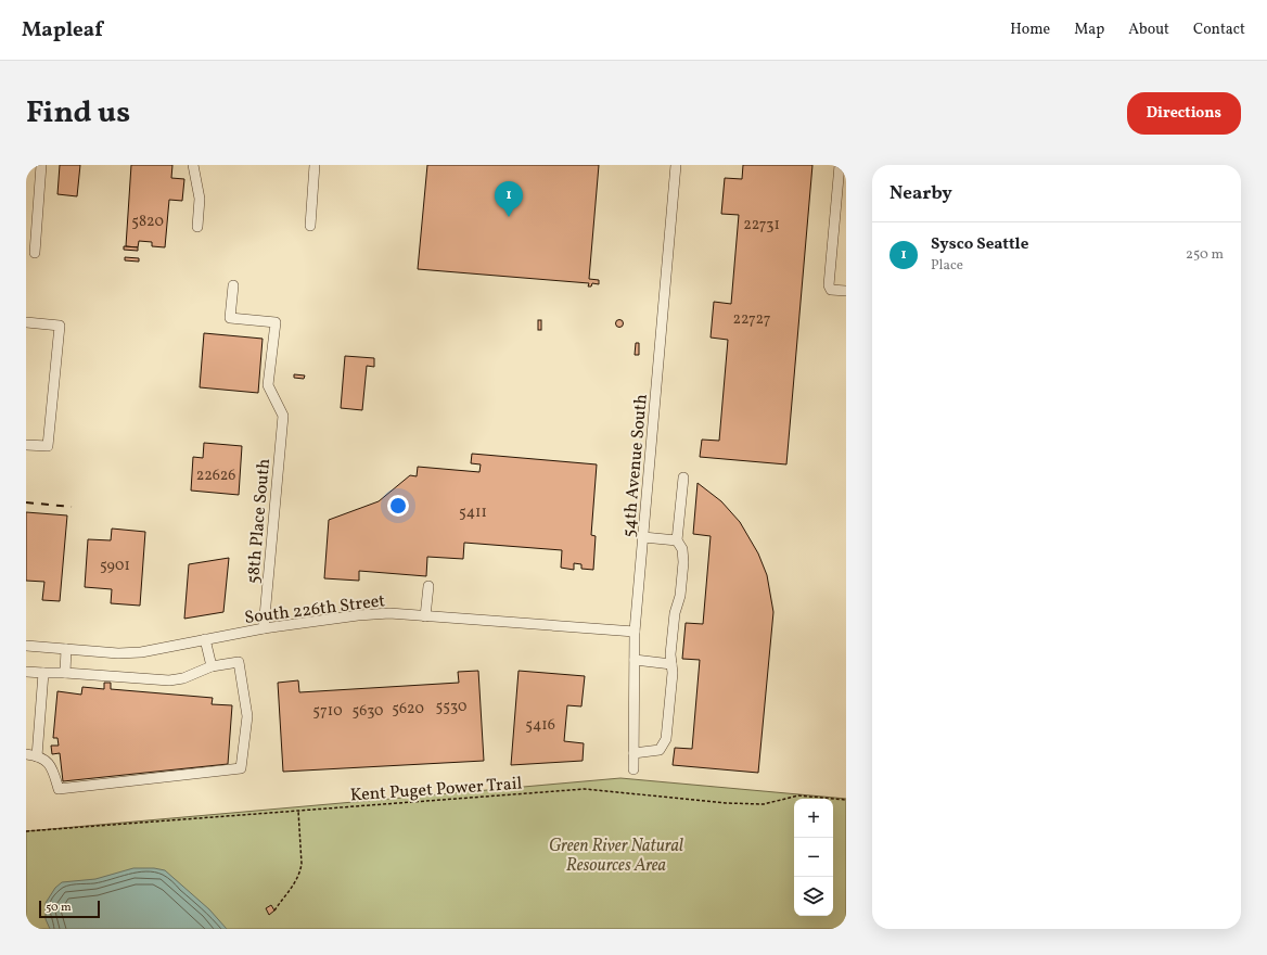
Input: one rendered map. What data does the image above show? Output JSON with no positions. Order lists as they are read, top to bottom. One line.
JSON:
{"streets":{"street":["54th Avenue South","58th Place South","South 226th Street"],"path":["Kent Puget Power Trail"]},"crossings":[["54th Avenue South","South 226th Street"],["58th Place South","South 226th Street"]],"parks":["Green River Natural Resources Area"],"house_numbers":["5820","22731","22727","22626","5411","5901","5530","5620","5710","5630","5416"],"scale_bar":"50 m","page":{"header":"Mapleaf","nav":["Home","Map","About","Contact"],"title":"Find us","buttons":"Directions","heading":"Nearby","pins":"1","list":[{"mark":"1","name":"Sysco Seattle","note":"Place","value":"250 m"}],"map_buttons":["+","−"],"scale":"50 m"}}
